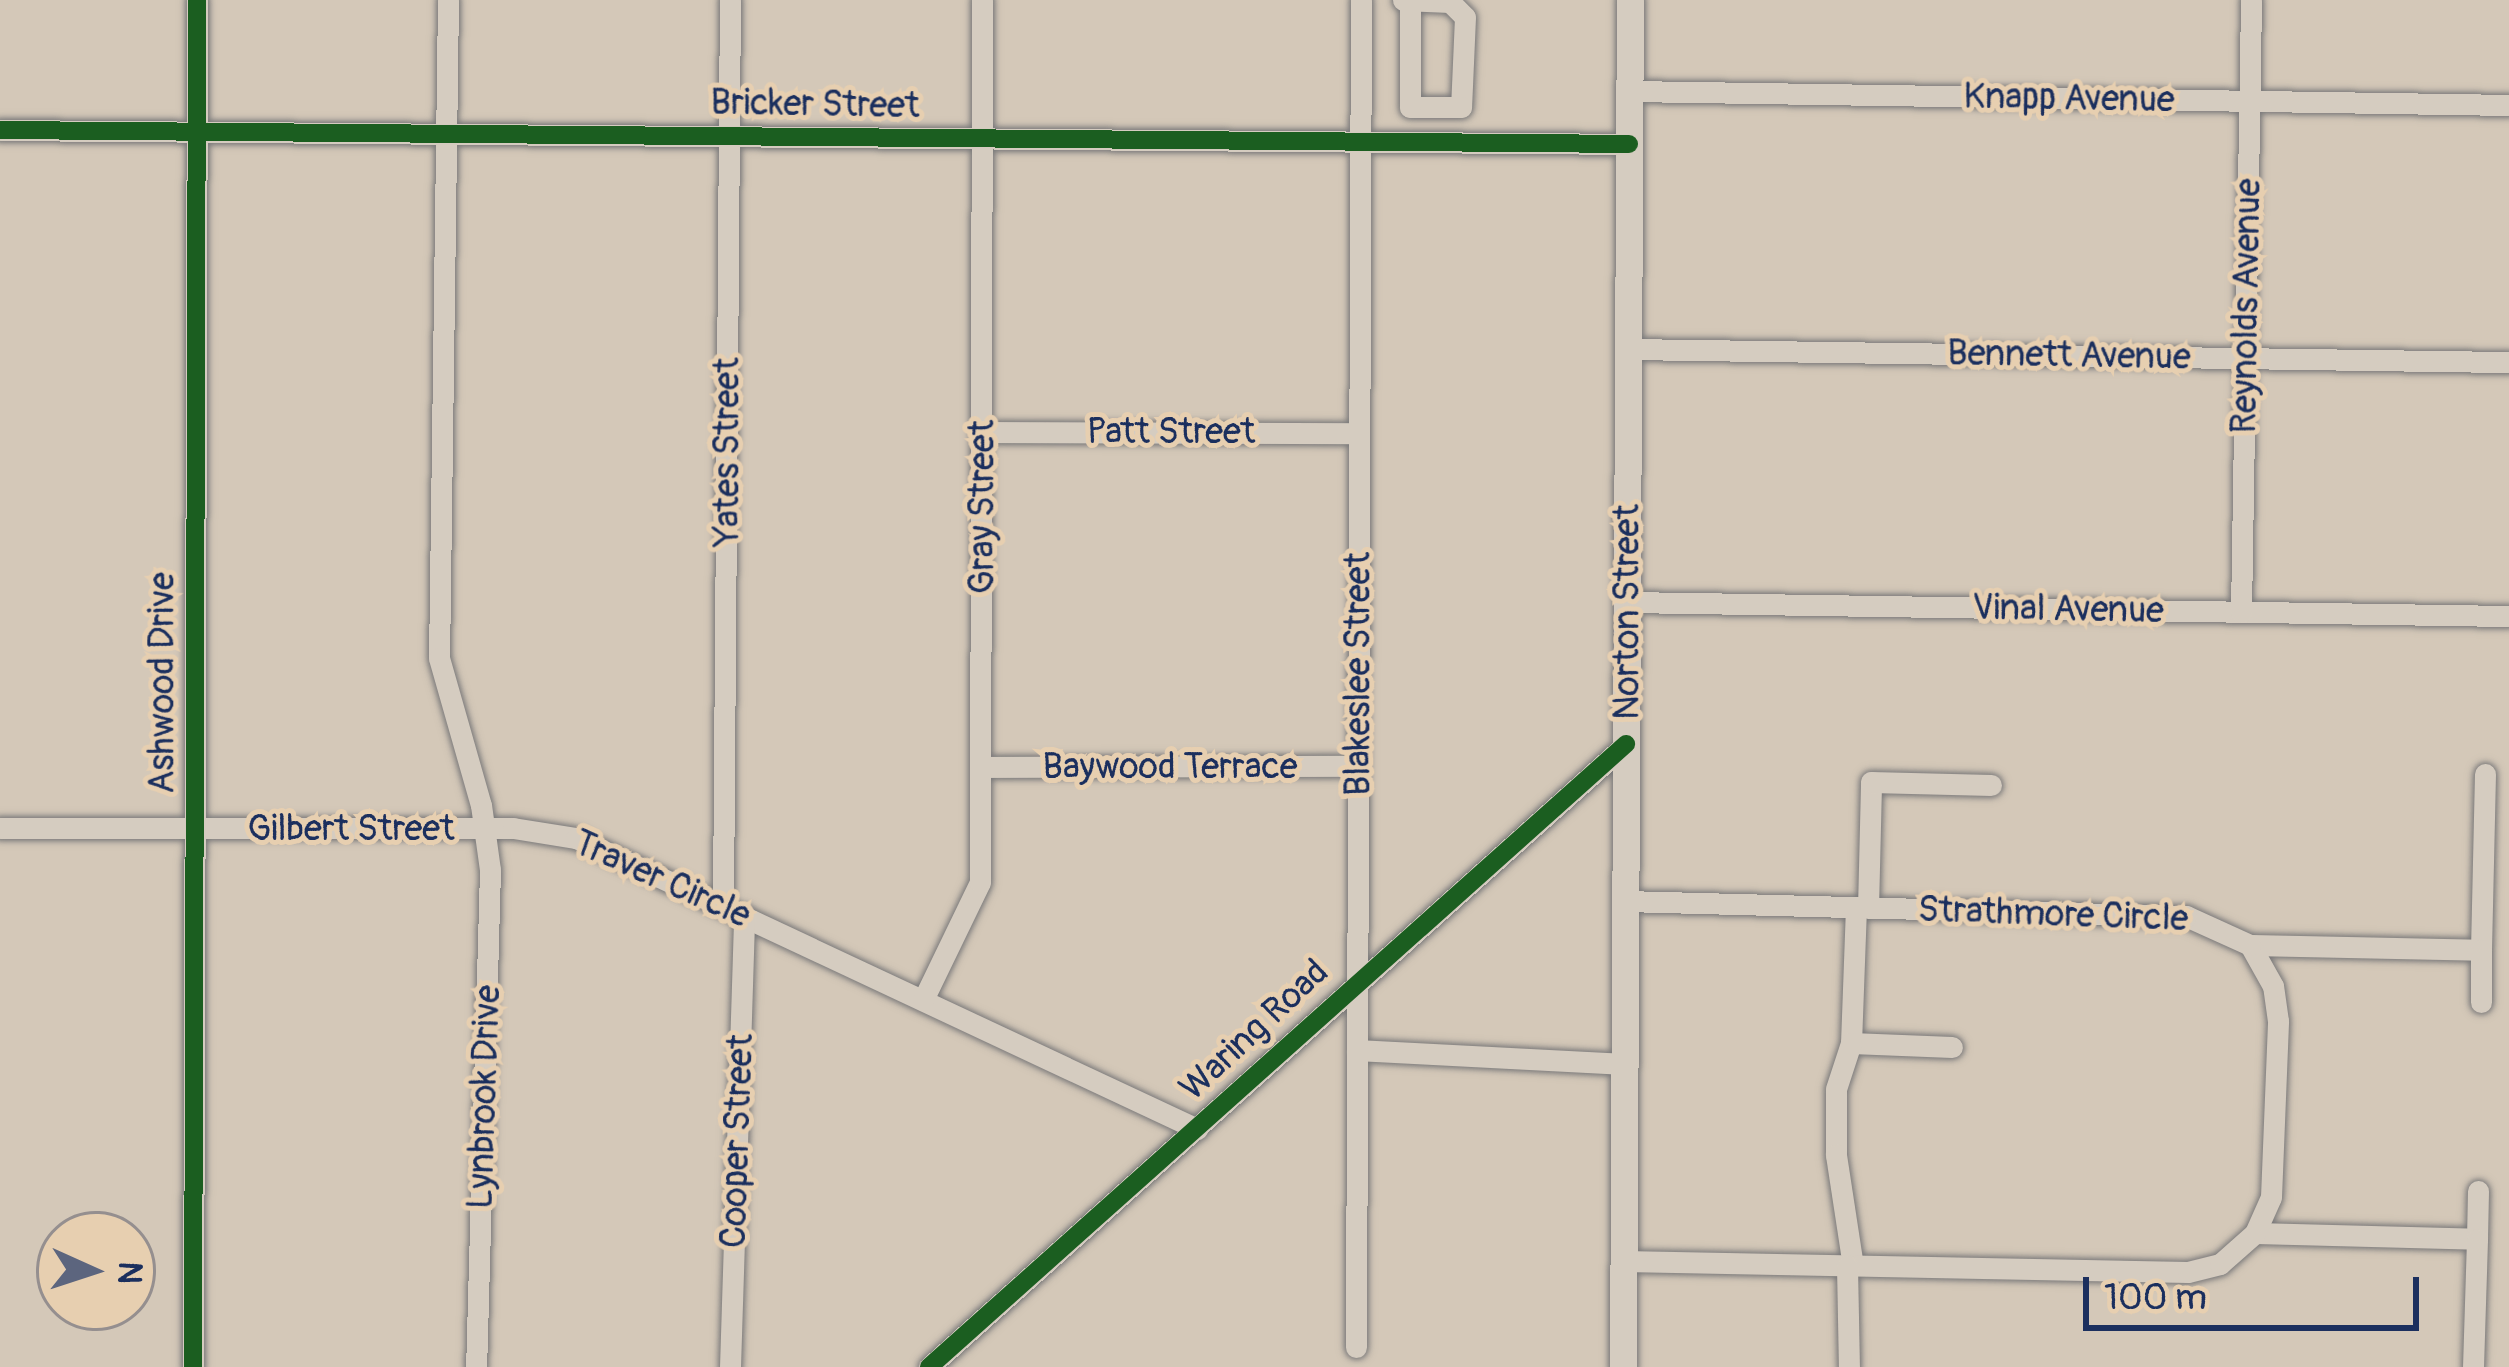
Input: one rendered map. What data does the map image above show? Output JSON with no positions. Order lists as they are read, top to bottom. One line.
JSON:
{"streets":{"main road":["Norton Street"],"street":["Knapp Avenue","Bricker Street","Reynolds Avenue","Bennett Avenue","Patt Street","Yates Street","Gray Street","Vinal Avenue","Blakeslee Street","Ashwood Drive","Baywood Terrace","Gilbert Street","Traver Circle","Strathmore Circle","Waring Road","Lynbrook Drive","Cooper Street"]},"crossings":[["Knapp Avenue","Reynolds Avenue"],["Knapp Avenue","Norton Street"],["Bricker Street","Yates Street"],["Bricker Street","Gray Street"],["Bricker Street","Norton Street"],["Bricker Street","Blakeslee Street"],["Bricker Street","Ashwood Drive"],["Reynolds Avenue","Bennett Avenue"],["Reynolds Avenue","Vinal Avenue"],["Bennett Avenue","Norton Street"],["Patt Street","Gray Street"],["Patt Street","Blakeslee Street"],["Yates Street","Traver Circle"],["Yates Street","Cooper Street"],["Gray Street","Baywood Terrace"],["Gray Street","Traver Circle"],["Vinal Avenue","Norton Street"],["Norton Street","Strathmore Circle"],["Norton Street","Waring Road"],["Blakeslee Street","Baywood Terrace"],["Blakeslee Street","Waring Road"],["Ashwood Drive","Gilbert Street"],["Gilbert Street","Traver Circle"],["Gilbert Street","Lynbrook Drive"],["Traver Circle","Waring Road"],["Traver Circle","Lynbrook Drive"],["Traver Circle","Cooper Street"]],"scale_bar":"100 m","north":"right"}
